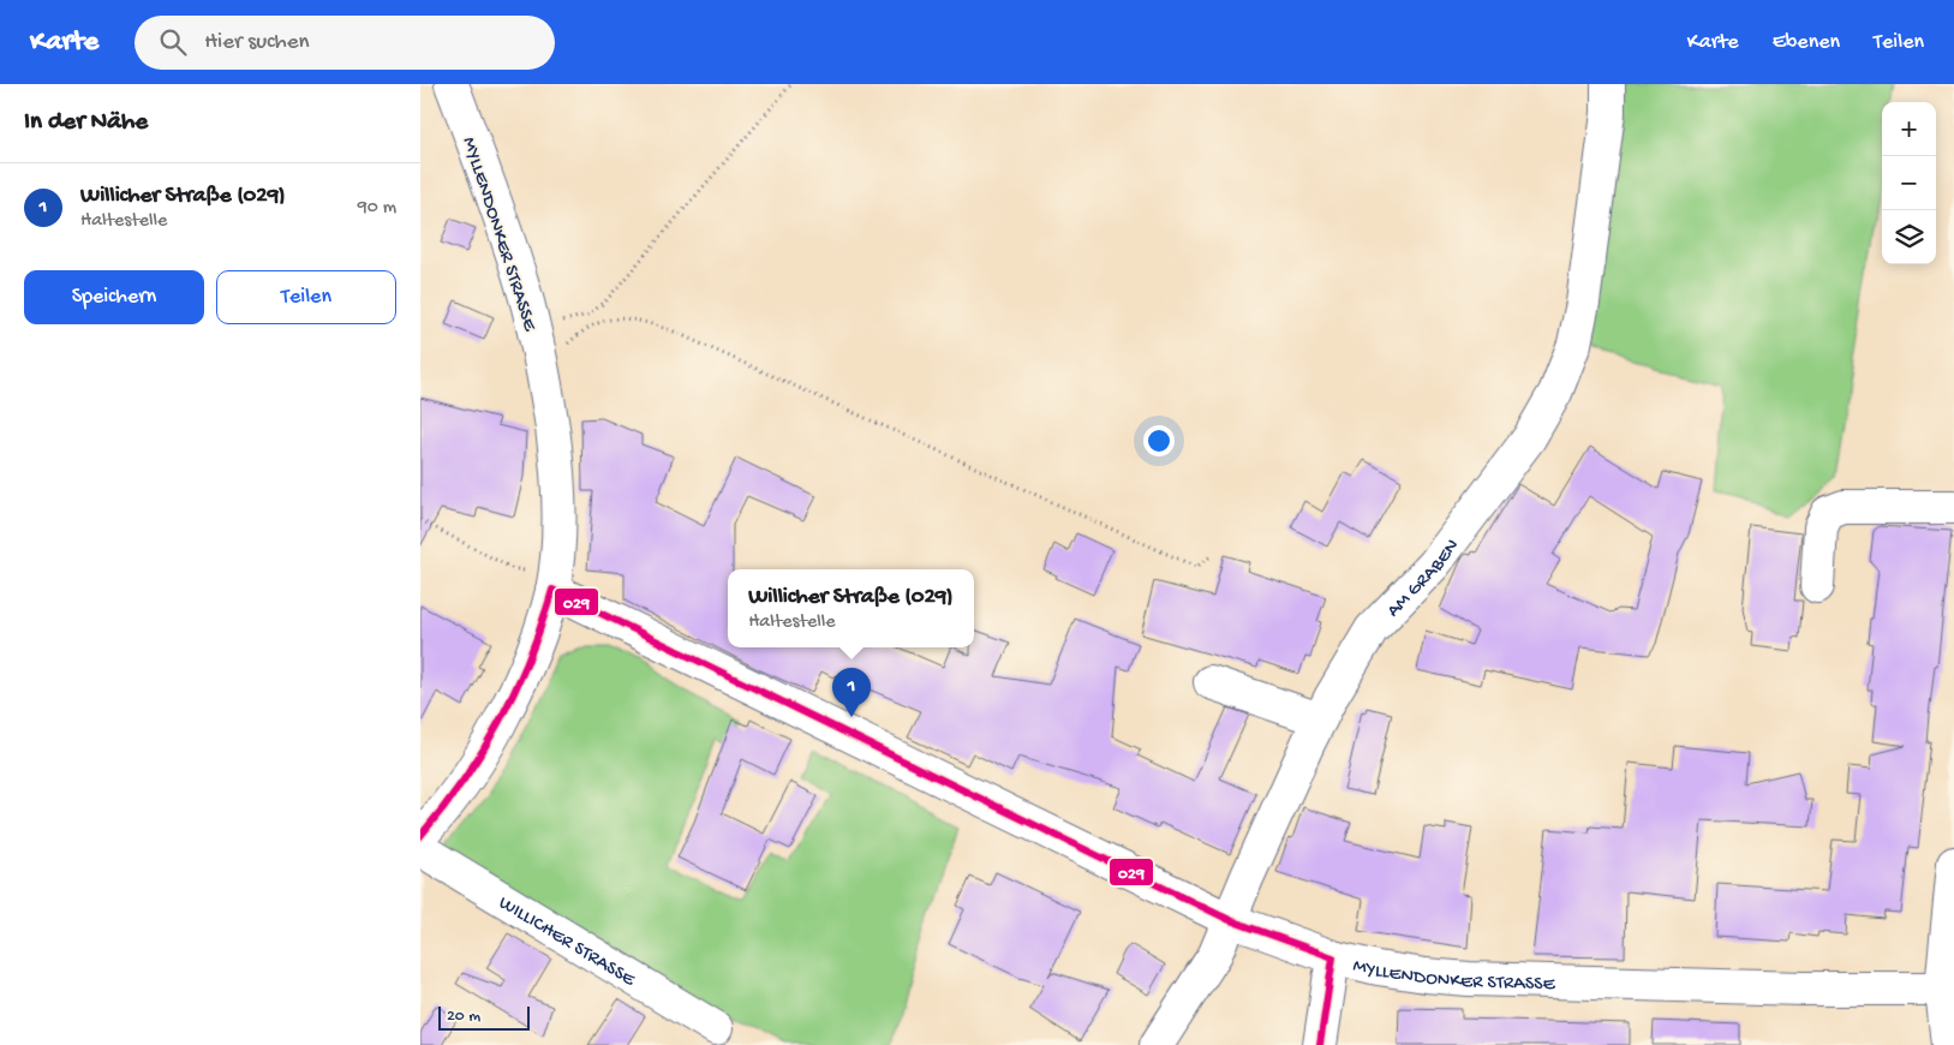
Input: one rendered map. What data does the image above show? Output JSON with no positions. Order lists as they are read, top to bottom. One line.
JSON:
{"streets":{"street":["MYLLENDONKER STRASSE","AM GRABEN","WILLICHER STRASSE"]},"crossings":[["MYLLENDONKER STRASSE","AM GRABEN"]],"lines":["transit line 029"],"scale_bar":"20 m","page":{"header":"Karte","search":"Hier suchen","nav":["Karte","Ebenen","Teilen"],"heading":"In der Nähe","map_buttons":["+","−"],"list":[{"mark":"1","name":"Willicher Straße (029)","note":"Haltestelle","value":"90 m"}],"buttons":["Speichern","Teilen"],"popup":["Willicher Straße (029)","Haltestelle"],"pins":"1","scale":"20 m"}}
